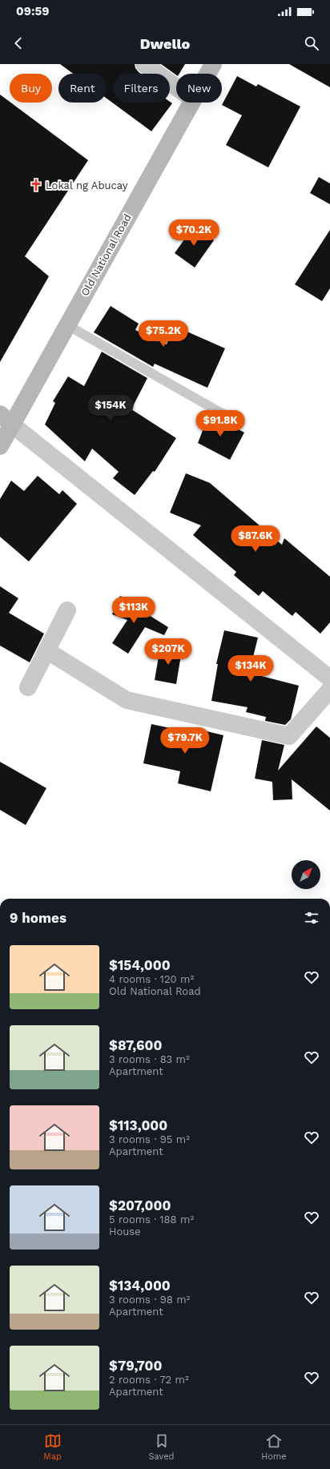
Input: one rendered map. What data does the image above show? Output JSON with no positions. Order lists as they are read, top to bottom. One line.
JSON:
{"streets":{"main road":["Old National Road"]},"places":{"church":["Lokal ng Abucay"]},"north":"top right","page":{"status":"09:59","header":"Dwello","chip":["Buy","Rent","Filters","New"],"price":["$70.2K","$75.2K","$154K","$91.8K","$87.6K","$113K","$207K","$134K","$79.7K"],"heading":"9 homes","list":[{"name":"$154,000","note":"4 rooms · 120 m² · Old National Road"},{"name":"$87,600","note":"3 rooms · 83 m² · Apartment"},{"name":"$113,000","note":"3 rooms · 95 m² · Apartment"},{"name":"$207,000","note":"5 rooms · 188 m² · House"},{"name":"$134,000","note":"3 rooms · 98 m² · Apartment"},{"name":"$79,700","note":"2 rooms · 72 m² · Apartment"}],"tabs":["Map","Saved","Home"]}}
